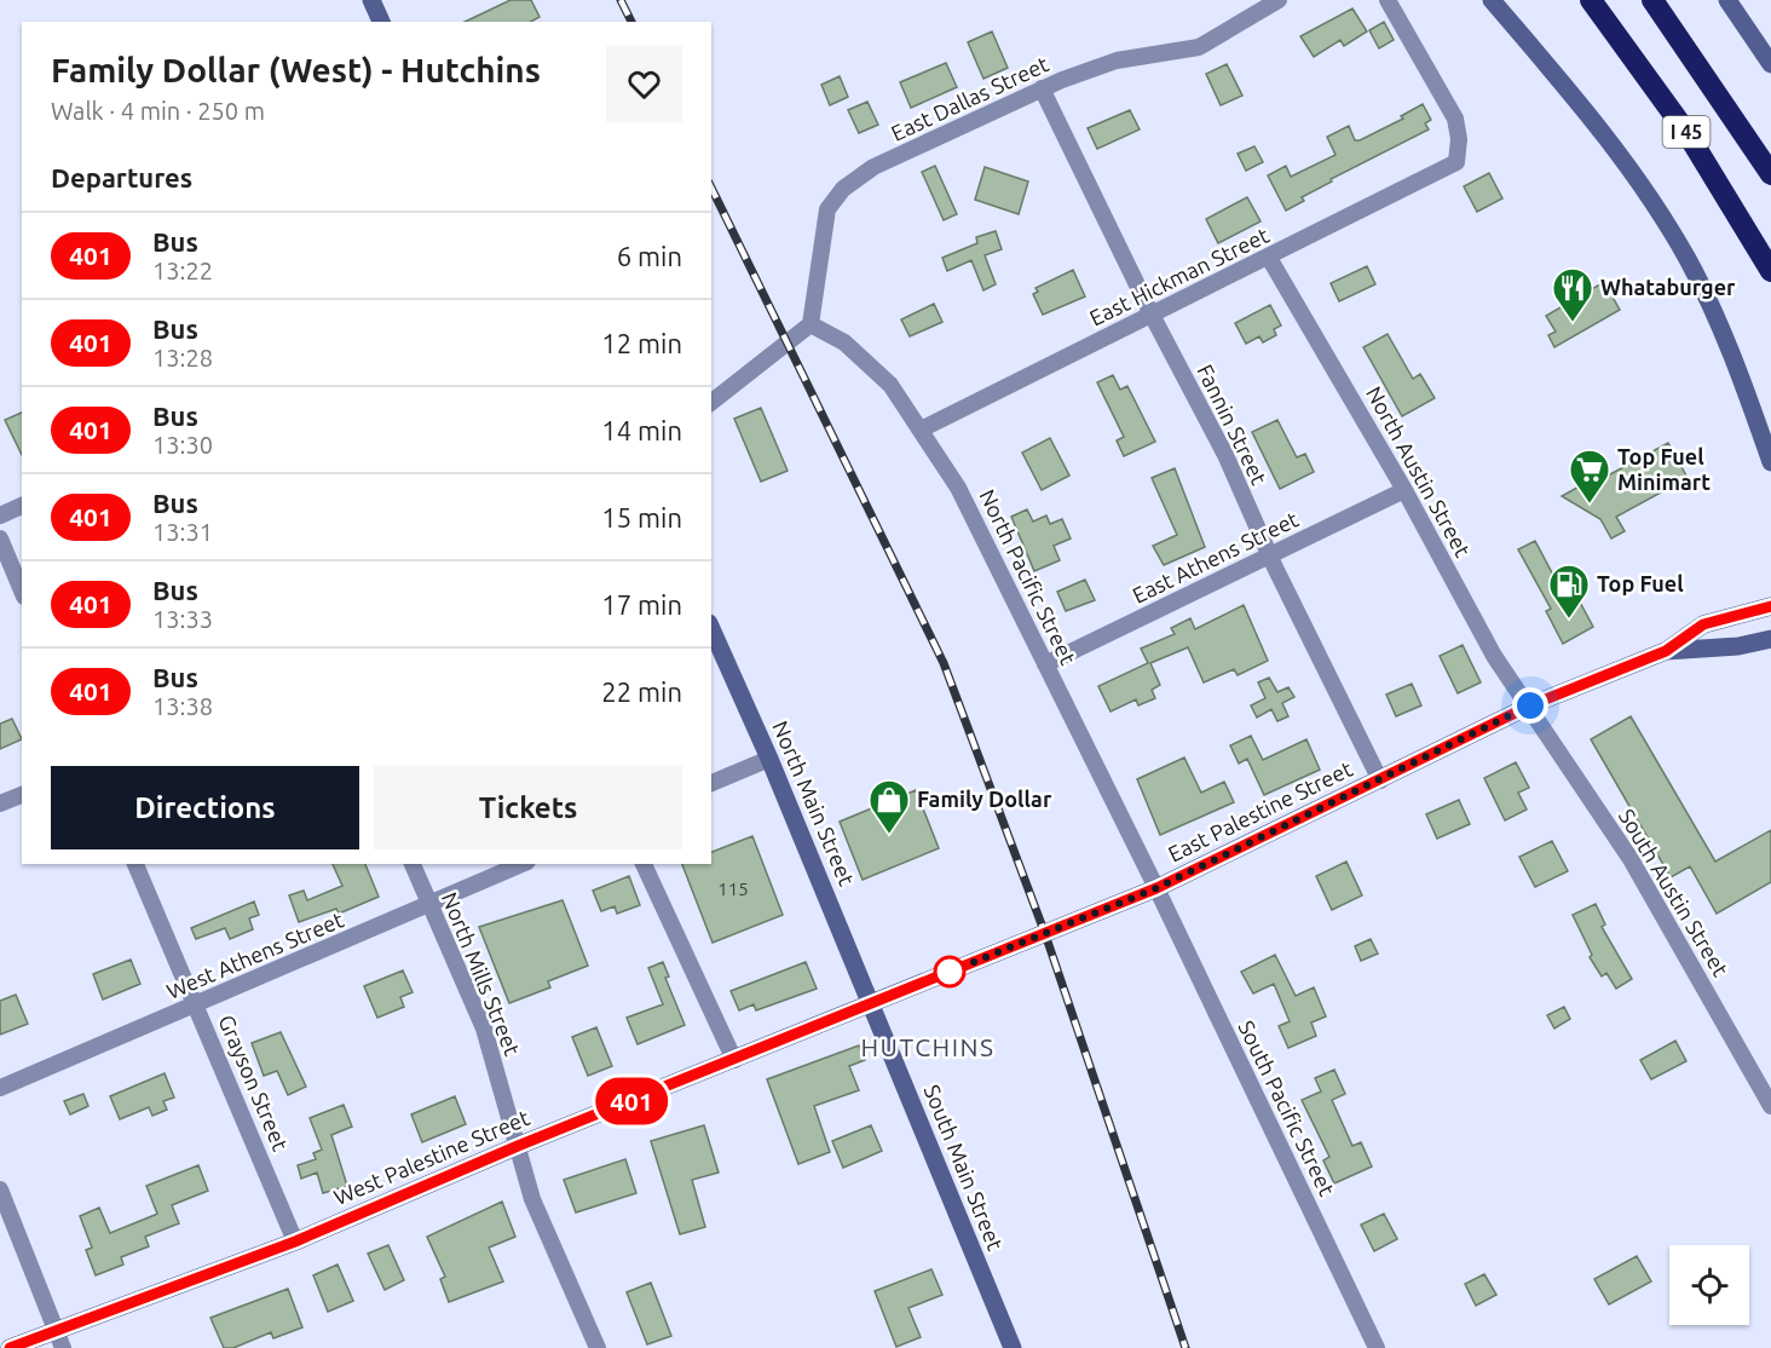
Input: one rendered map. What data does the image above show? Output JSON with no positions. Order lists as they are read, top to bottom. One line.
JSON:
{"streets":{"highway":["I 45"],"street":["East Dallas Street","East Hickman Street","Fannin Street","North Austin Street","East Athens Street","North Pacific Street","North Main Street","East Palestine Street","South Austin Street","West Athens Street","North Mills Street","Grayson Street","South Pacific Street","West Palestine Street","South Main Street"]},"crossings":[["East Dallas Street","Fannin Street"],["East Dallas Street","North Pacific Street"],["East Hickman Street","Fannin Street"],["East Hickman Street","North Austin Street"],["East Hickman Street","North Pacific Street"],["Fannin Street","East Athens Street"],["Fannin Street","East Palestine Street"],["North Austin Street","East Athens Street"],["North Austin Street","East Palestine Street"],["North Austin Street","South Austin Street"],["East Athens Street","North Pacific Street"],["North Pacific Street","East Palestine Street"],["North Pacific Street","South Pacific Street"],["North Main Street","East Palestine Street"],["North Main Street","West Palestine Street"],["North Main Street","South Main Street"],["East Palestine Street","South Austin Street"],["East Palestine Street","South Pacific Street"],["East Palestine Street","West Palestine Street"],["East Palestine Street","South Main Street"],["West Athens Street","North Mills Street"],["West Athens Street","Grayson Street"],["North Mills Street","West Palestine Street"],["Grayson Street","West Palestine Street"],["West Palestine Street","South Main Street"]],"districts":["HUTCHINS"],"places":{"restaurant":["Whataburger"],"supermarket":["Top Fuel Minimart"],"fuel station":["Top Fuel"],"shop":["Family Dollar"]},"lines":["bus line 401"],"house_numbers":["115"],"page":{"on_map":"401","heading":[["Family Dollar (West) - Hutchins","Walk · 4 min · 250 m"],"Departures"],"list":[{"mark":"401","name":"Bus","note":"13:22","value":"6 min"},{"mark":"401","name":"Bus","note":"13:28","value":"12 min"},{"mark":"401","name":"Bus","note":"13:30","value":"14 min"},{"mark":"401","name":"Bus","note":"13:31","value":"15 min"},{"mark":"401","name":"Bus","note":"13:33","value":"17 min"},{"mark":"401","name":"Bus","note":"13:38","value":"22 min"}],"buttons":["Directions","Tickets"]}}
